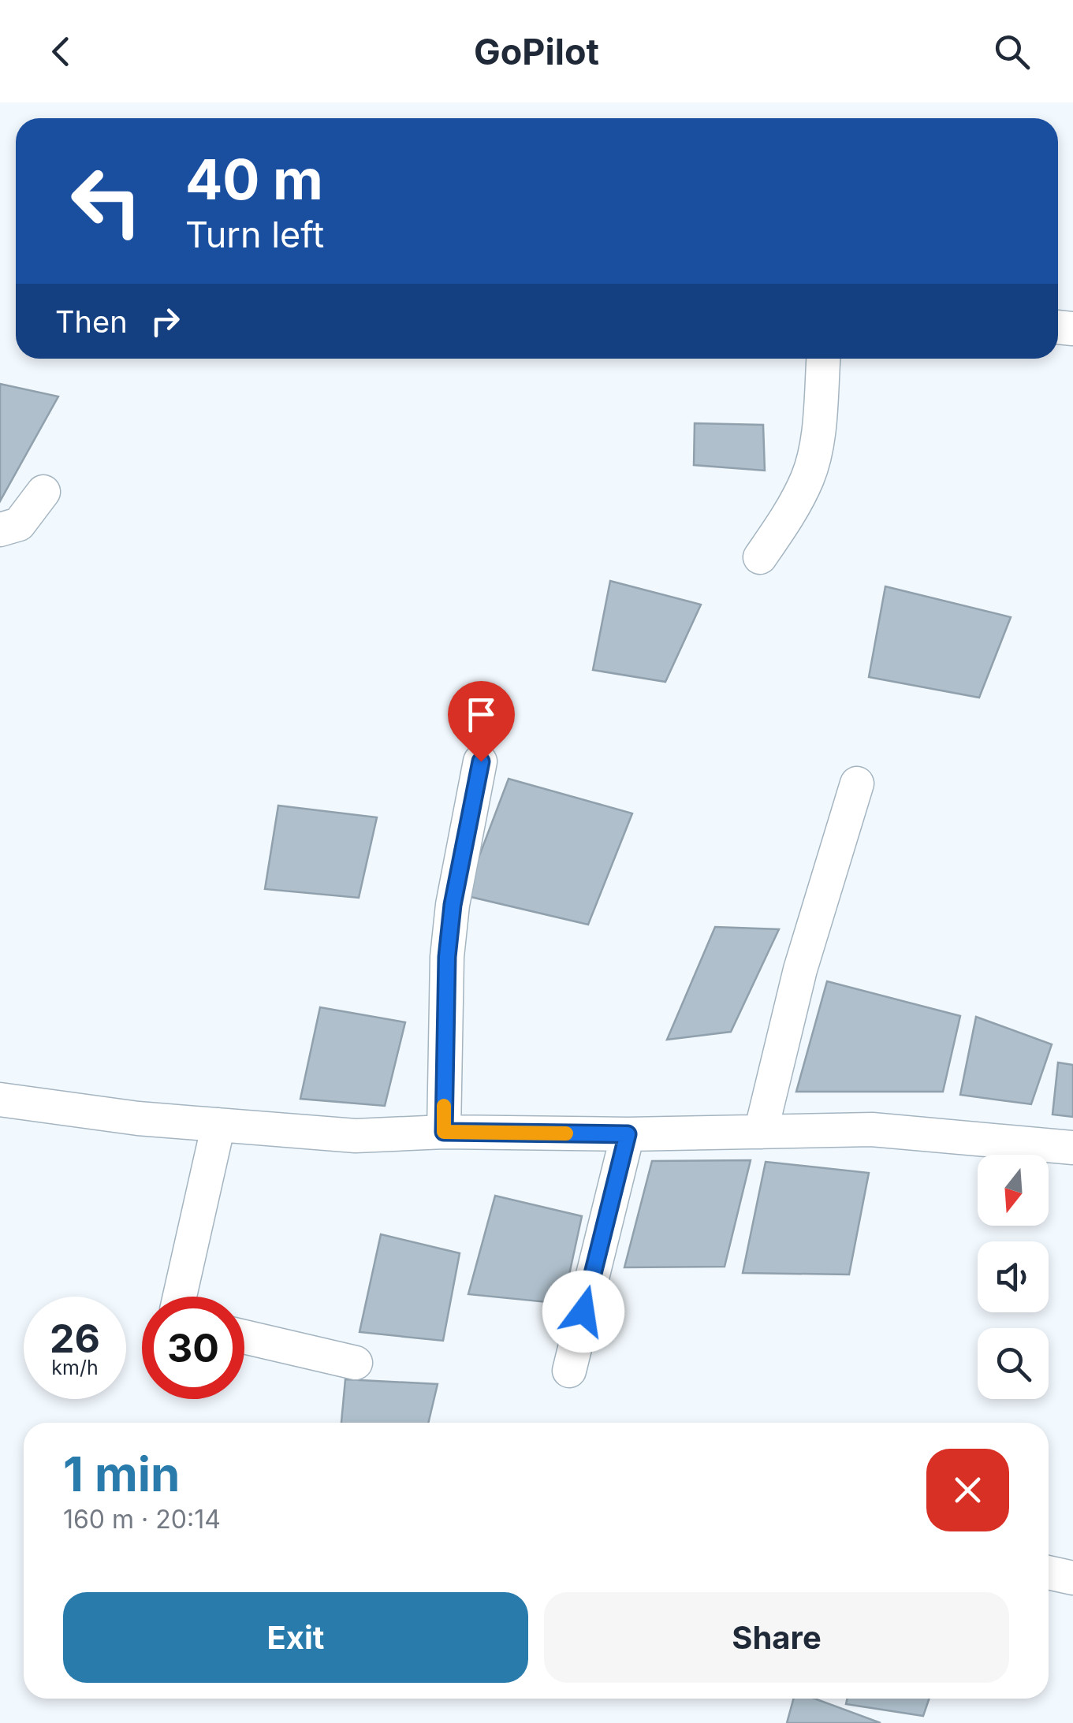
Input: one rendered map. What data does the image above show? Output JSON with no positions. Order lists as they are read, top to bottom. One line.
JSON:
{"north":"bottom","page":{"header":"GoPilot","turn":["40 m","Turn left"],"then":"Then","speed":"26 km/h","limit":"30","heading":["1 min","160 m · 20:14"],"buttons":["Exit","Share"]}}
